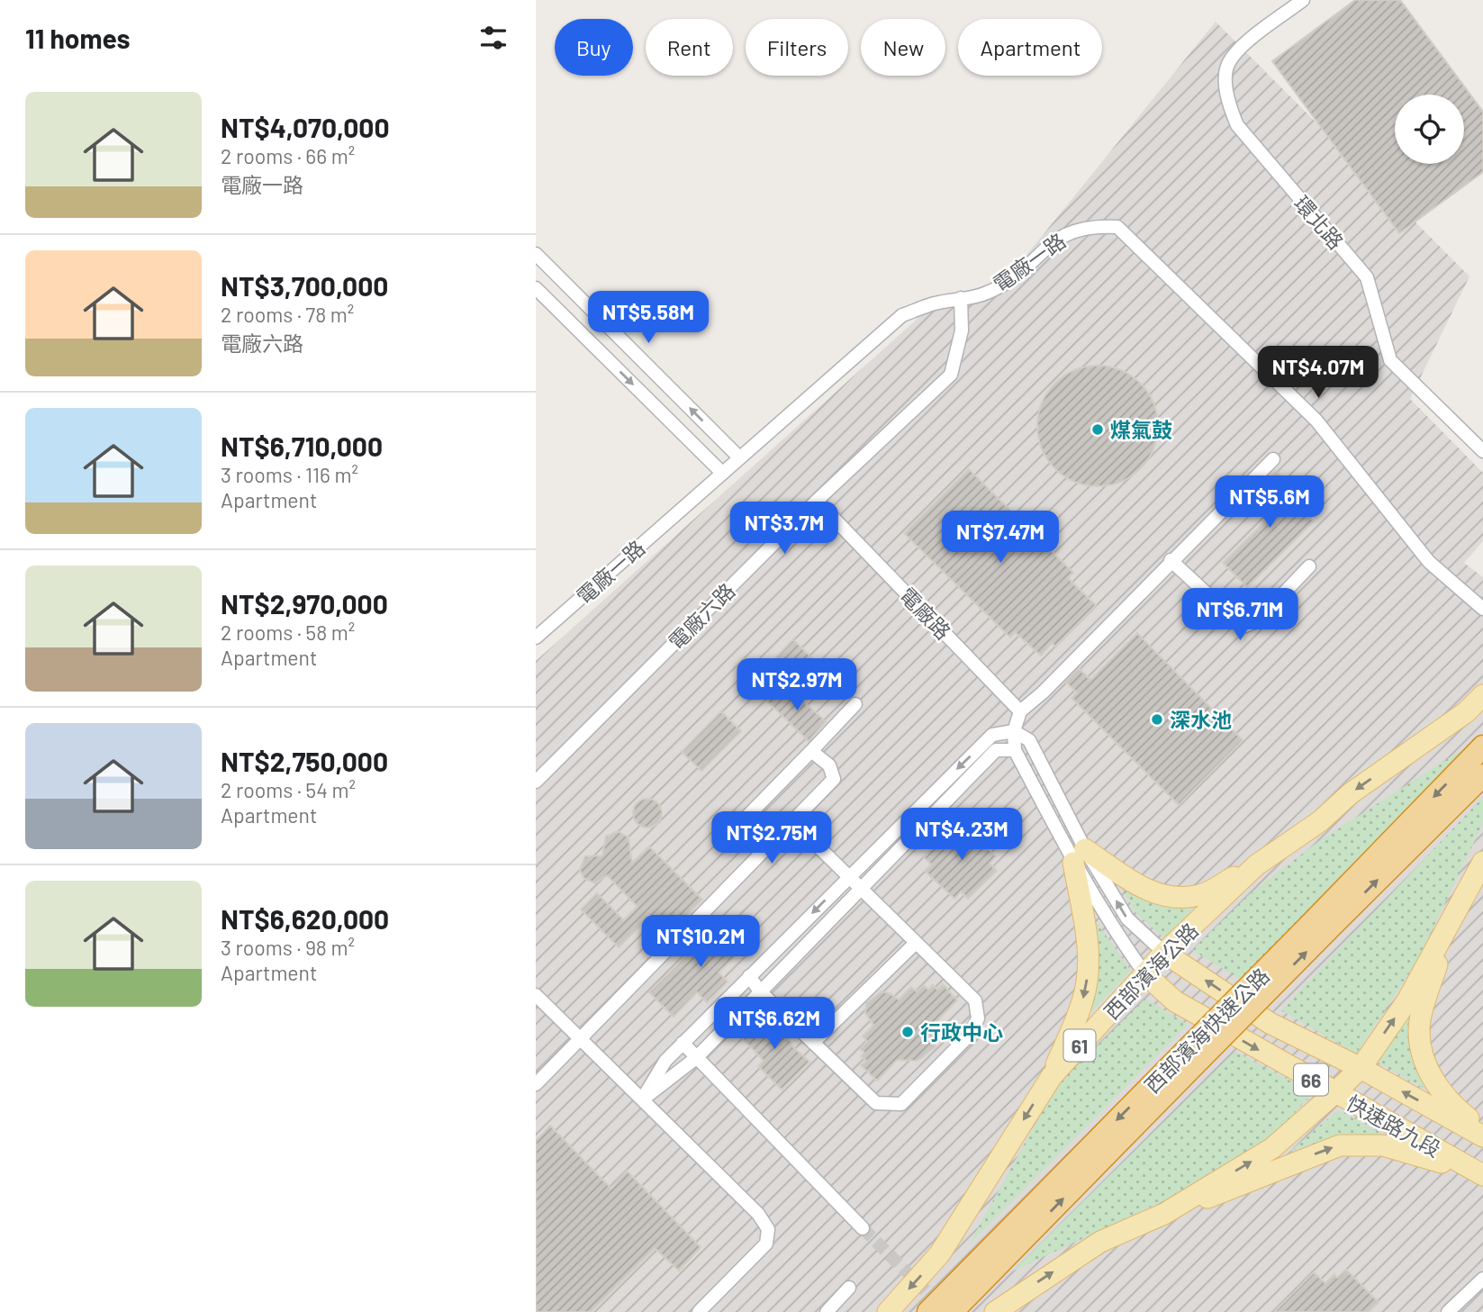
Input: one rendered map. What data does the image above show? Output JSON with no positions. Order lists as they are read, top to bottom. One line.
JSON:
{"streets":{"highway":["西部濱海快速公路"],"main road":["西部濱海公路","61","66","快速路九段"],"street":["環北路","電廠一路","電廠路","電廠六路"]},"crossings":[["電廠一路","電廠六路"],["電廠路","電廠六路"],["西部濱海公路","快速路九段"]],"places":["煤氣鼓","深水池","行政中心"],"page":{"heading":"11 homes","chip":["Buy","Rent","Filters","New","Apartment"],"list":[{"name":"NT$4,070,000","note":"2 rooms · 66 m² · 電廠一路"},{"name":"NT$3,700,000","note":"2 rooms · 78 m² · 電廠六路"},{"name":"NT$6,710,000","note":"3 rooms · 116 m² · Apartment"},{"name":"NT$2,970,000","note":"2 rooms · 58 m² · Apartment"},{"name":"NT$2,750,000","note":"2 rooms · 54 m² · Apartment"},{"name":"NT$6,620,000","note":"3 rooms · 98 m² · Apartment"}],"price":["NT$5.58M","NT$4.07M","NT$5.6M","NT$3.7M","NT$7.47M","NT$6.71M","NT$2.97M","NT$4.23M","NT$2.75M","NT$10.2M","NT$6.62M"]}}
